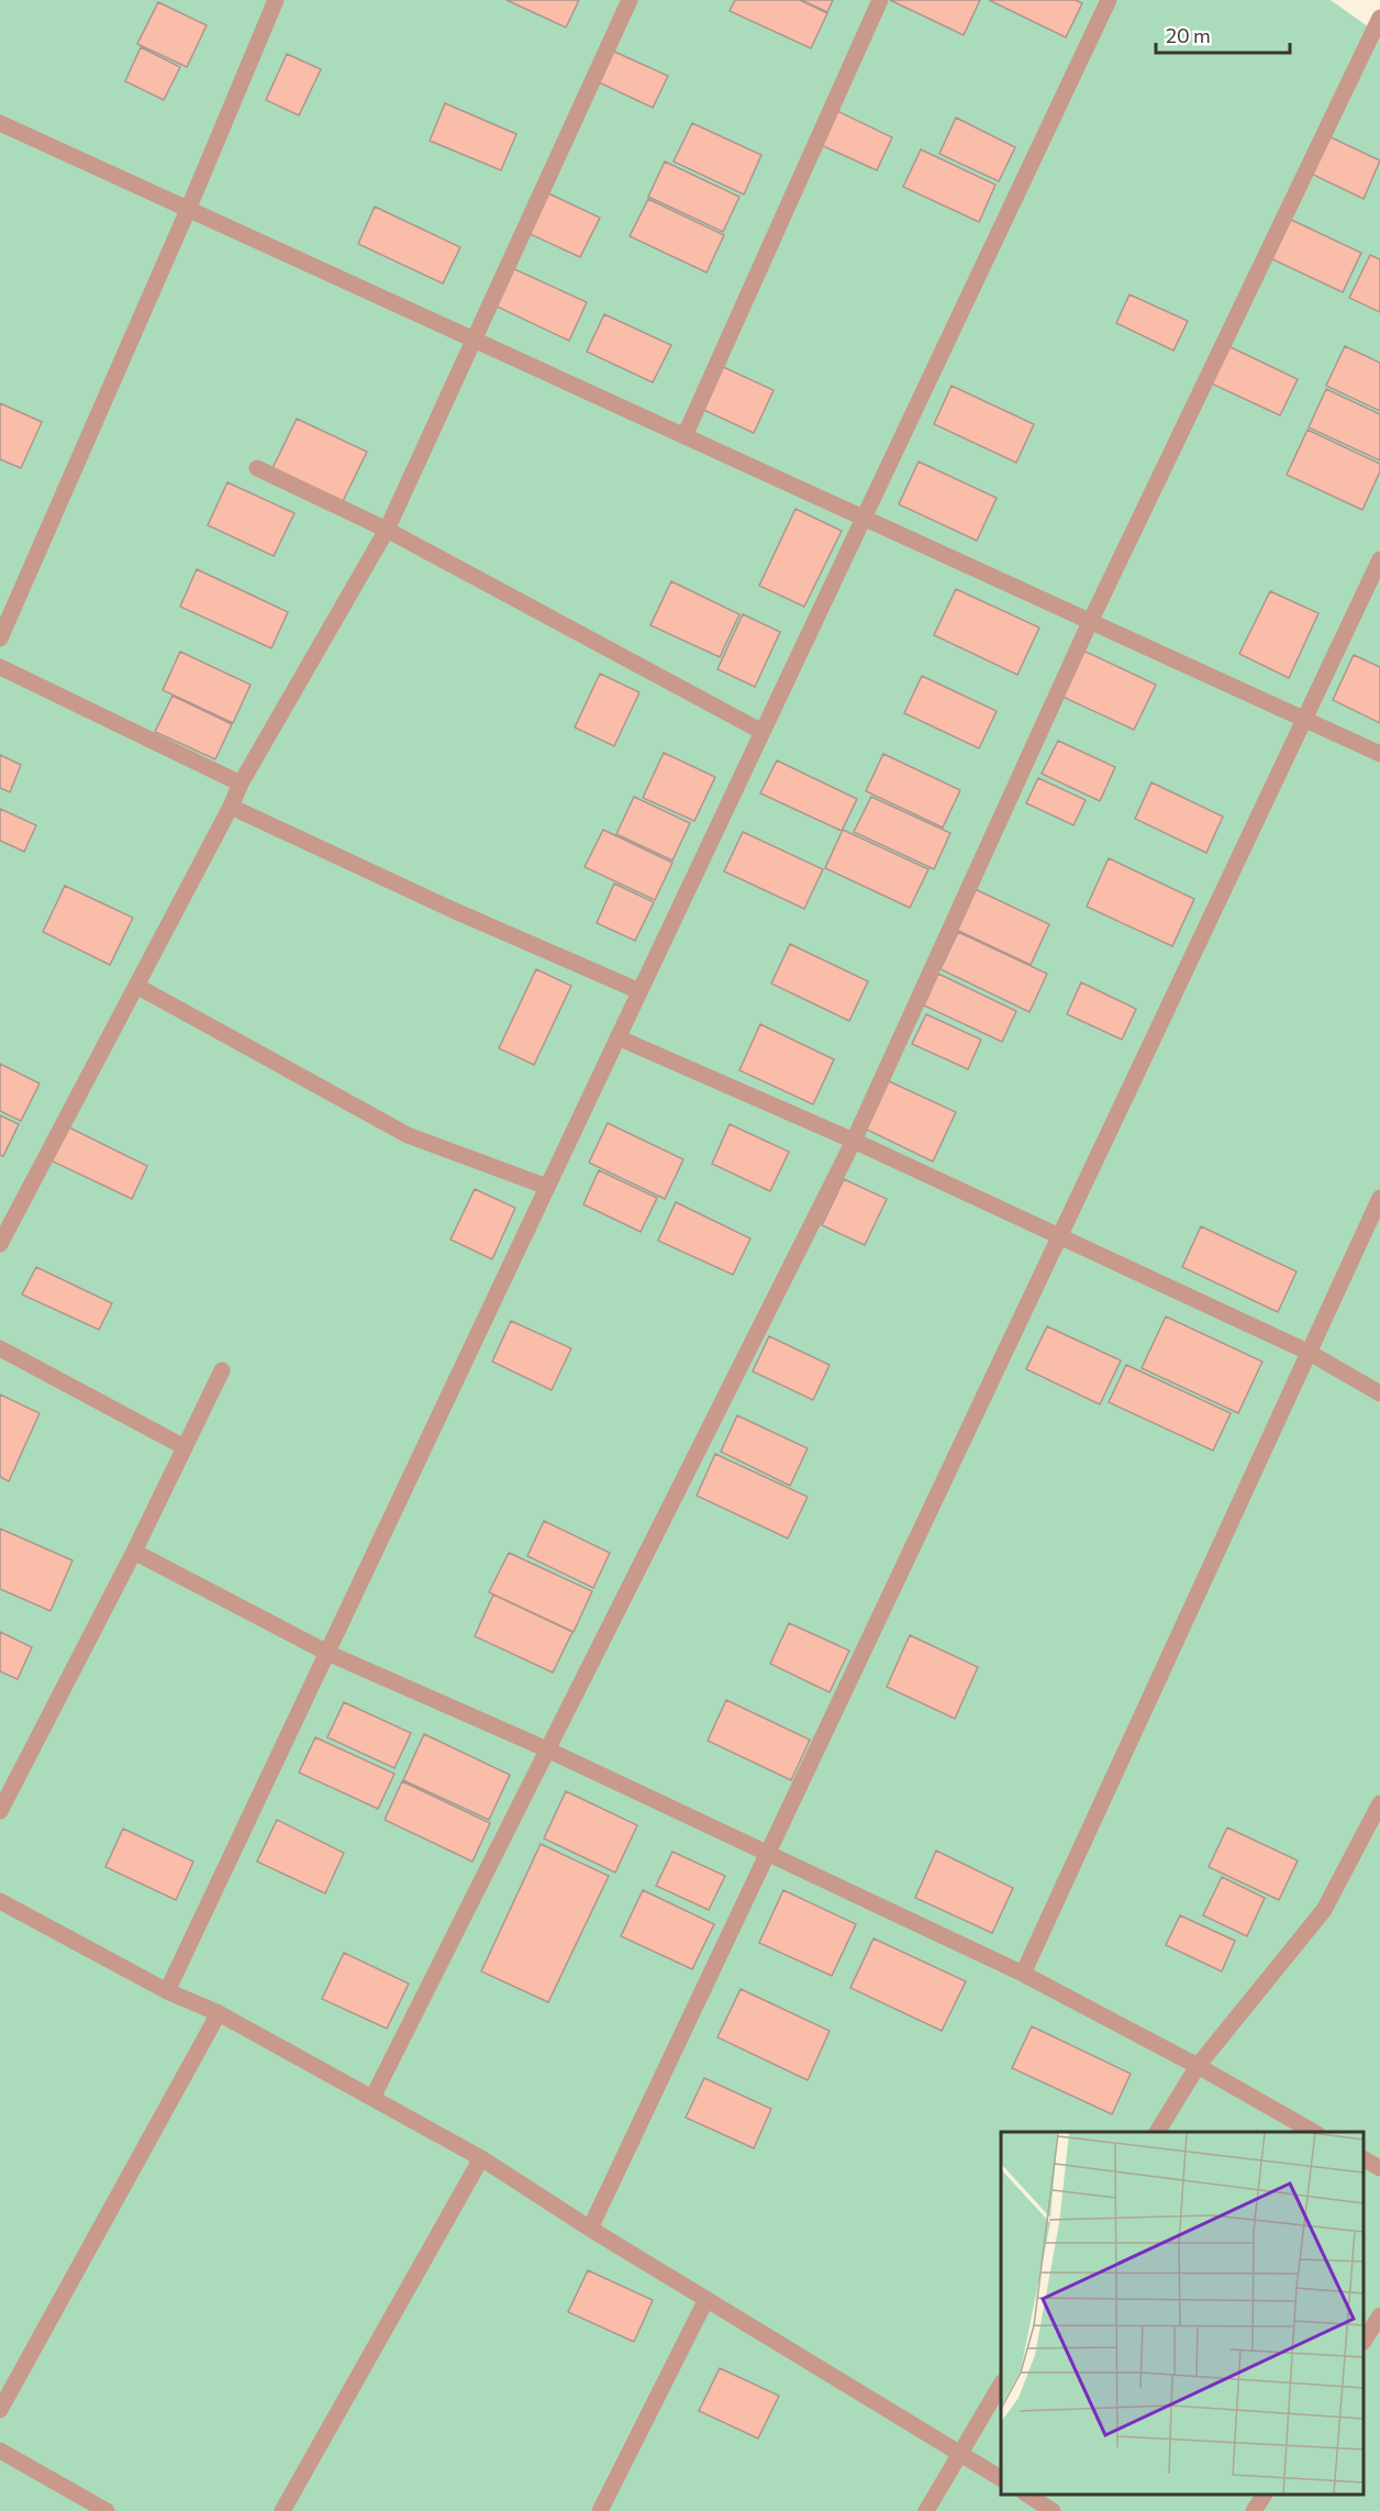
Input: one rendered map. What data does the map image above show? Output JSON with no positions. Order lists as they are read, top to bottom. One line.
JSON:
{"scale_bar":"20 m"}
